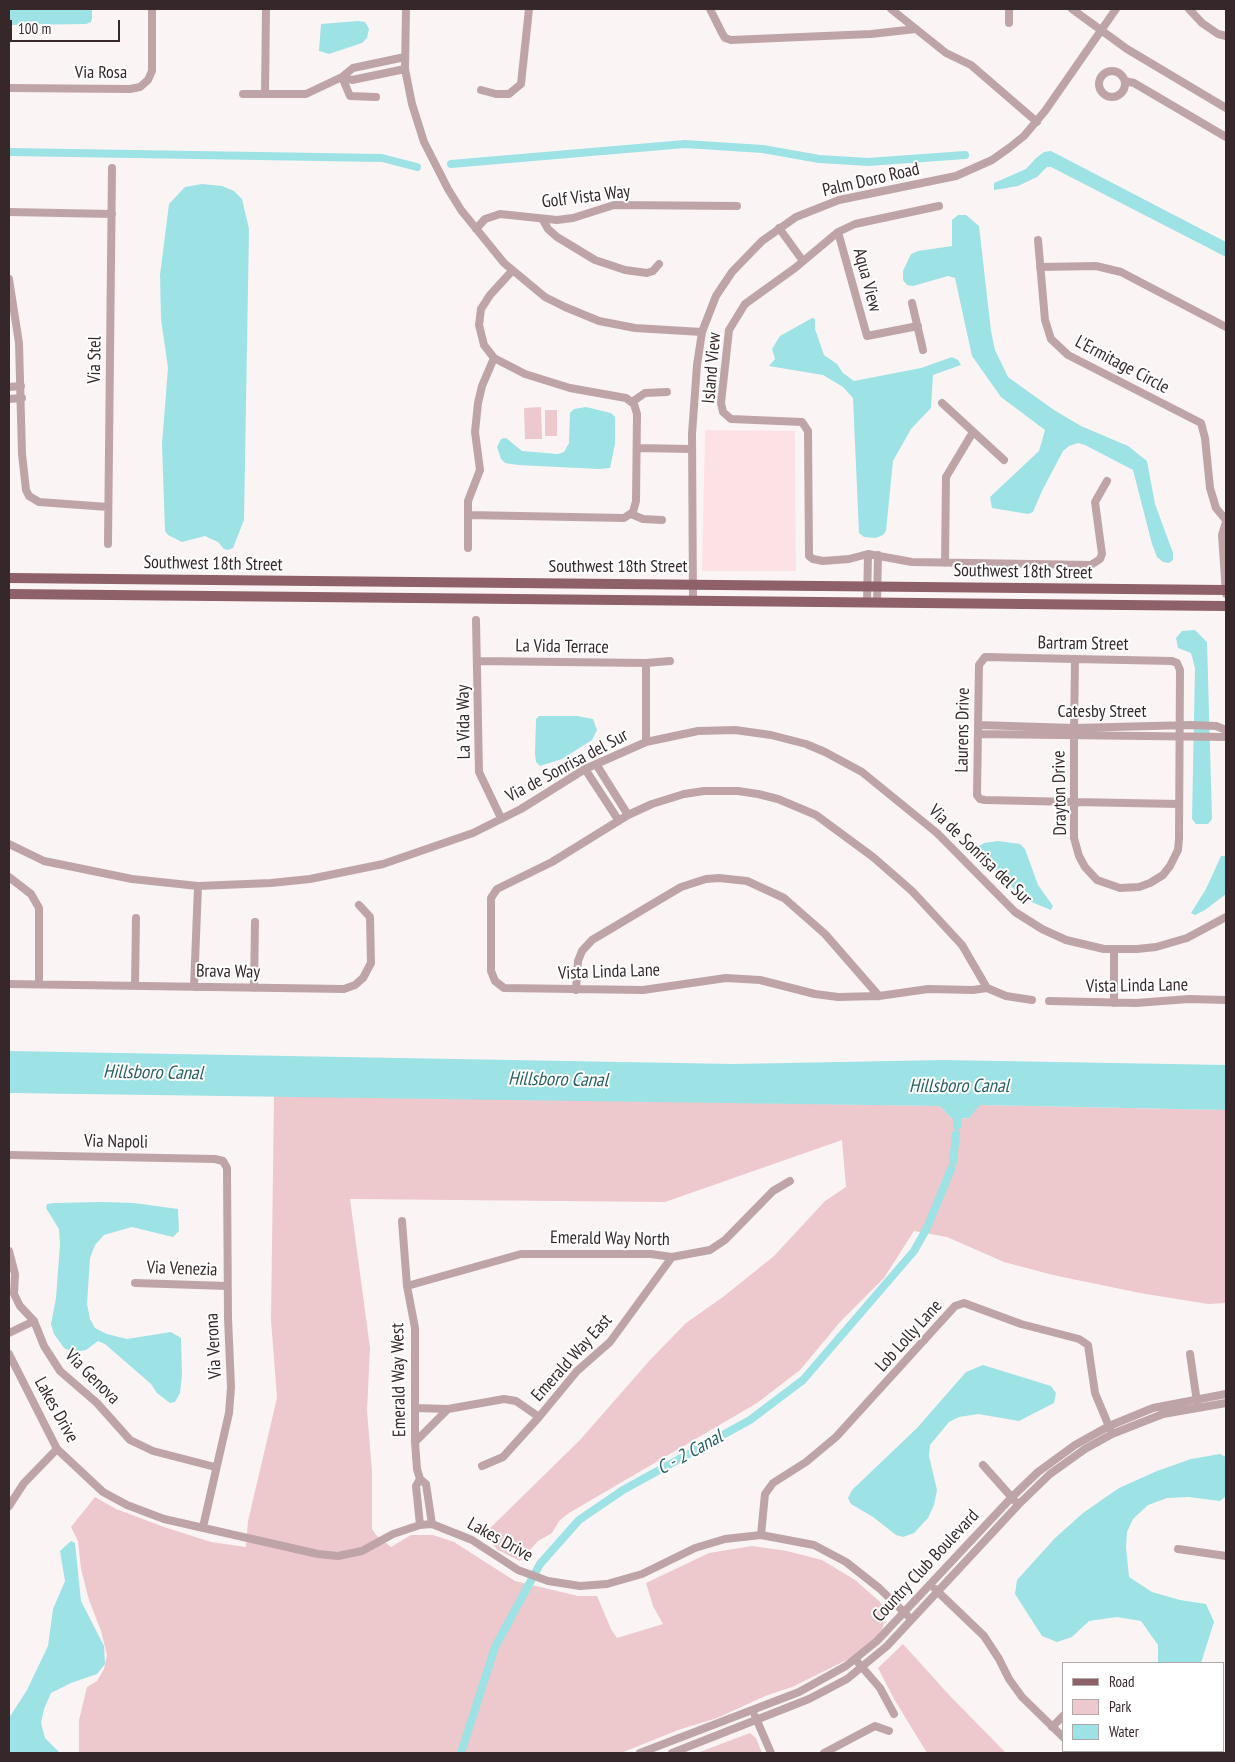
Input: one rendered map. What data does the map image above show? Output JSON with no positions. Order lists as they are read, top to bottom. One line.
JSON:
{"streets":{"main road":["Southwest 18th Street"],"street":["Via Rosa","Palm Doro Road","Golf Vista Way","Aqua View","Via Stel","L'Ermitage Circle","Island View","Bartram Street","La Vida Terrace","Catesby Street","La Vida Way","Laurens Drive","Via de Sonrisa del Sur","Drayton Drive","Brava Way","Vista Linda Lane","Via Napoli","Emerald Way North","Via Venezia","Lob Lolly Lane","Via Verona","Emerald Way East","Via Genova","Emerald Way West","Lakes Drive","Country Club Boulevard"]},"crossings":[["Palm Doro Road","Southwest 18th Street"],["Aqua View","Island View"],["L'Ermitage Circle","Southwest 18th Street"],["Bartram Street","Laurens Drive"],["Bartram Street","Drayton Drive"],["La Vida Terrace","La Vida Way"],["Catesby Street","Laurens Drive"],["Catesby Street","Drayton Drive"],["La Vida Way","Via de Sonrisa del Sur"],["Laurens Drive","Drayton Drive"],["Via Napoli","Via Verona"],["Emerald Way North","Emerald Way East"],["Emerald Way North","Emerald Way West"],["Via Venezia","Via Verona"],["Lob Lolly Lane","Lakes Drive"],["Lob Lolly Lane","Country Club Boulevard"],["Via Verona","Via Genova"],["Via Verona","Lakes Drive"],["Emerald Way West","Lakes Drive"],["Lakes Drive","Country Club Boulevard"]],"water":["Hillsboro Canal","C - 2 Canal"],"legend":["Road","Park","Water"],"scale_bar":"100 m"}
